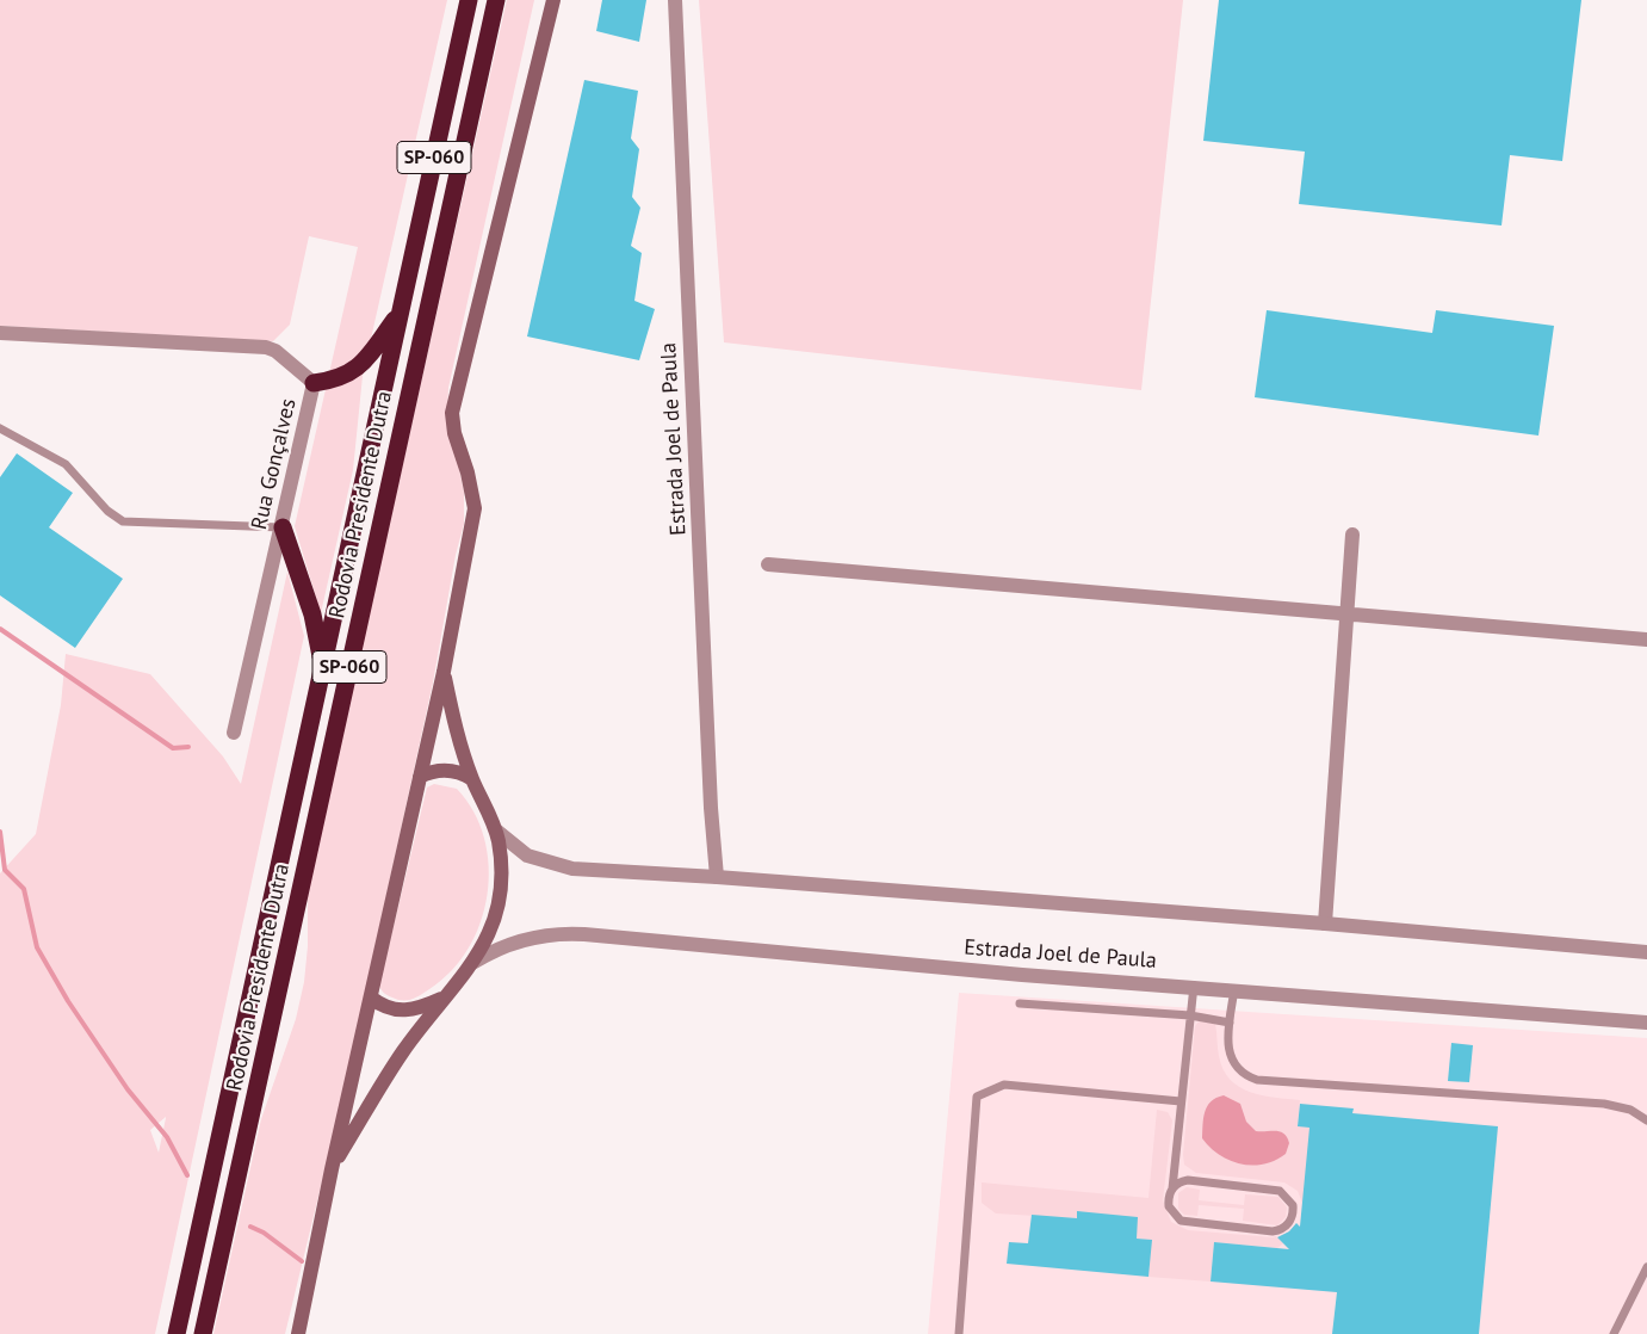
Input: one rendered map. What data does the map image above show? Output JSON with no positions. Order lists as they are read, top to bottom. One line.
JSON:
{"streets":{"highway":["SP-060","Rodovia Presidente Dutra"],"street":["Estrada Joel de Paula","Rua Gonçalves"]}}
